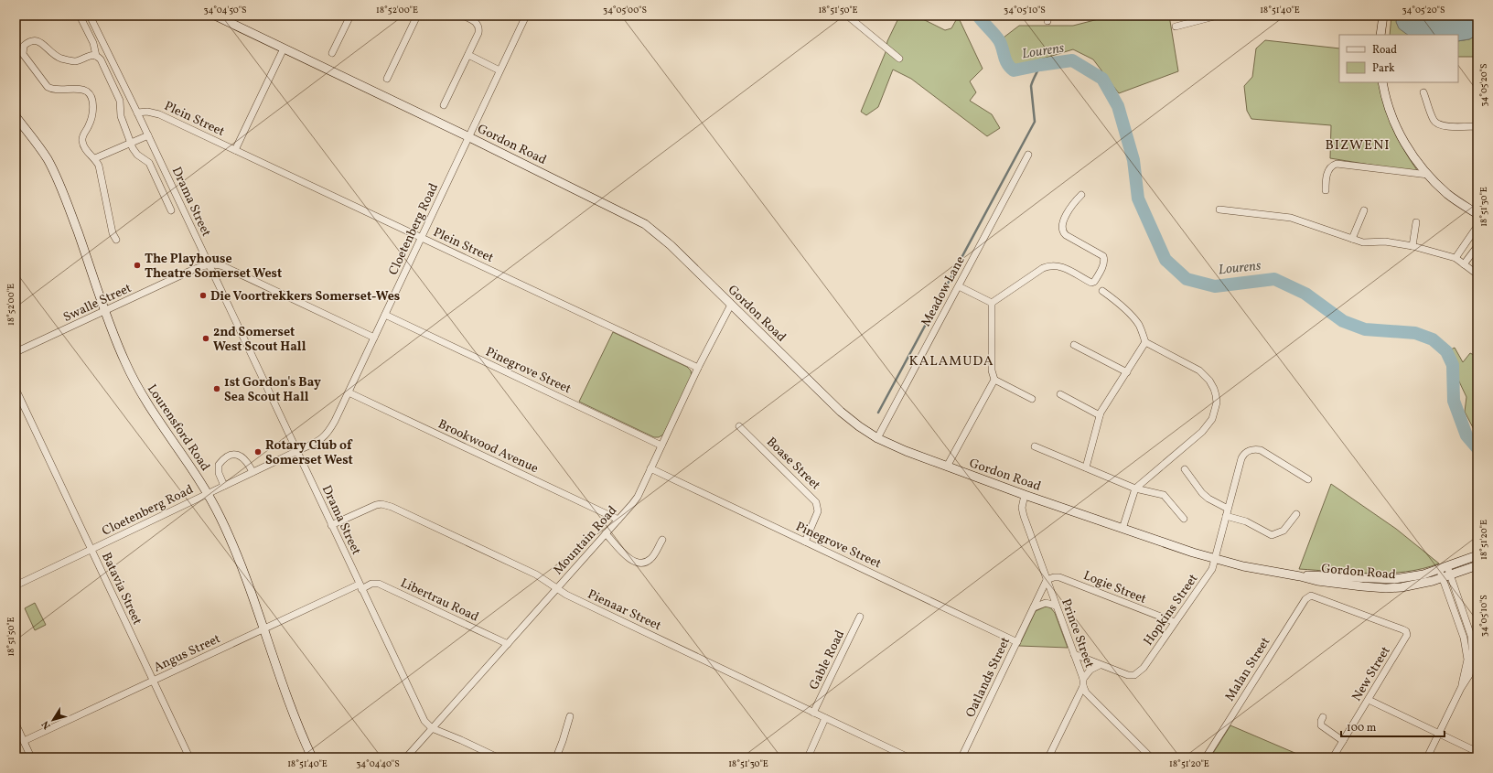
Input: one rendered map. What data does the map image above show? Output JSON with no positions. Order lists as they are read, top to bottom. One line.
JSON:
{"streets":{"street":["Plein Street","Gordon Road","Drama Street","Cloetenberg Road","Meadow Lane","Swalle Street","Pinegrove Street","Lourensford Road","Brookwood Avenue","Boase Street","Mountain Road","Logie Street","Batavia Street","Libertrau Road","Pienaar Street","Hopkins Street","Prince Street","Angus Street","Gable Road","Malan Street","New Street","Oatlands Street"]},"crossings":[["Plein Street","Drama Street"],["Plein Street","Cloetenberg Road"],["Plein Street","Mountain Road"],["Gordon Road","Cloetenberg Road"],["Gordon Road","Meadow Lane"],["Gordon Road","Mountain Road"],["Gordon Road","Hopkins Street"],["Gordon Road","Prince Street"],["Drama Street","Cloetenberg Road"],["Drama Street","Swalle Street"],["Drama Street","Mountain Road"],["Drama Street","Libertrau Road"],["Drama Street","Pienaar Street"],["Drama Street","Angus Street"],["Cloetenberg Road","Pinegrove Street"],["Cloetenberg Road","Lourensford Road"],["Cloetenberg Road","Brookwood Avenue"],["Cloetenberg Road","Batavia Street"],["Swalle Street","Lourensford Road"],["Pinegrove Street","Boase Street"],["Pinegrove Street","Mountain Road"],["Pinegrove Street","Oatlands Street"],["Lourensford Road","Angus Street"],["Brookwood Avenue","Mountain Road"],["Mountain Road","Libertrau Road"],["Mountain Road","Pienaar Street"],["Logie Street","Hopkins Street"],["Logie Street","Prince Street"],["Logie Street","Oatlands Street"],["Batavia Street","Angus Street"],["Libertrau Road","Angus Street"],["Pienaar Street","Gable Road"],["Prince Street","Oatlands Street"],["Malan Street","New Street"]],"districts":["BIZWENI","KALAMUDA"],"water":["Lourens"],"places":["The Playhouse Theatre Somerset West","Die Voortrekkers Somerset-Wes","2nd Somerset West Scout Hall","1st Gordon's Bay Sea Scout Hall","Rotary Club of Somerset West"],"legend":["Road","Park"],"scale_bar":"100 m","north":"bottom left","coordinates":["34°04'50\"S","18°52'00\"E","34°05'00\"S","18°51'50\"E","34°05'10\"S","18°51'40\"E","34°05'20\"S","18°51'30\"E","18°51'20\"E","34°04'40\"S"]}
